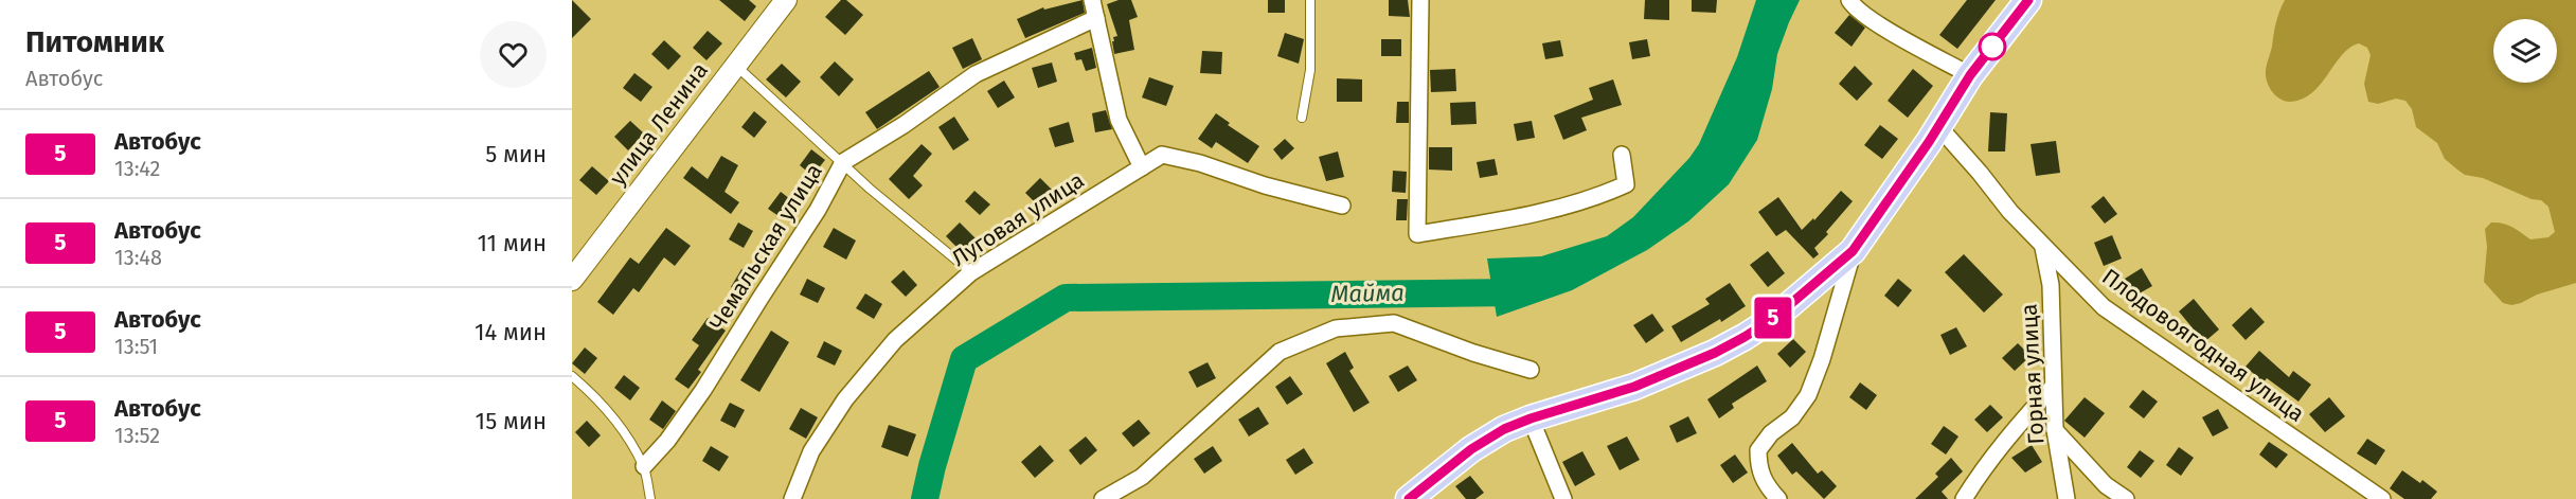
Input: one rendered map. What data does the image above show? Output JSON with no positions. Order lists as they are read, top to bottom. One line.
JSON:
{"streets":{"street":["улица Ленина","Луговая улица","Чемальская улица","Плодовоягодная улица","Горная улица"]},"crossings":[["Плодовоягодная улица","Горная улица"]],"water":["Майма"],"lines":["bus line 5"],"page":{"heading":["Питомник","Автобус"],"on_map":"5","list":[{"mark":"5","name":"Автобус","note":"13:42","value":"5 мин"},{"mark":"5","name":"Автобус","note":"13:48","value":"11 мин"},{"mark":"5","name":"Автобус","note":"13:51","value":"14 мин"},{"mark":"5","name":"Автобус","note":"13:52","value":"15 мин"}]}}
